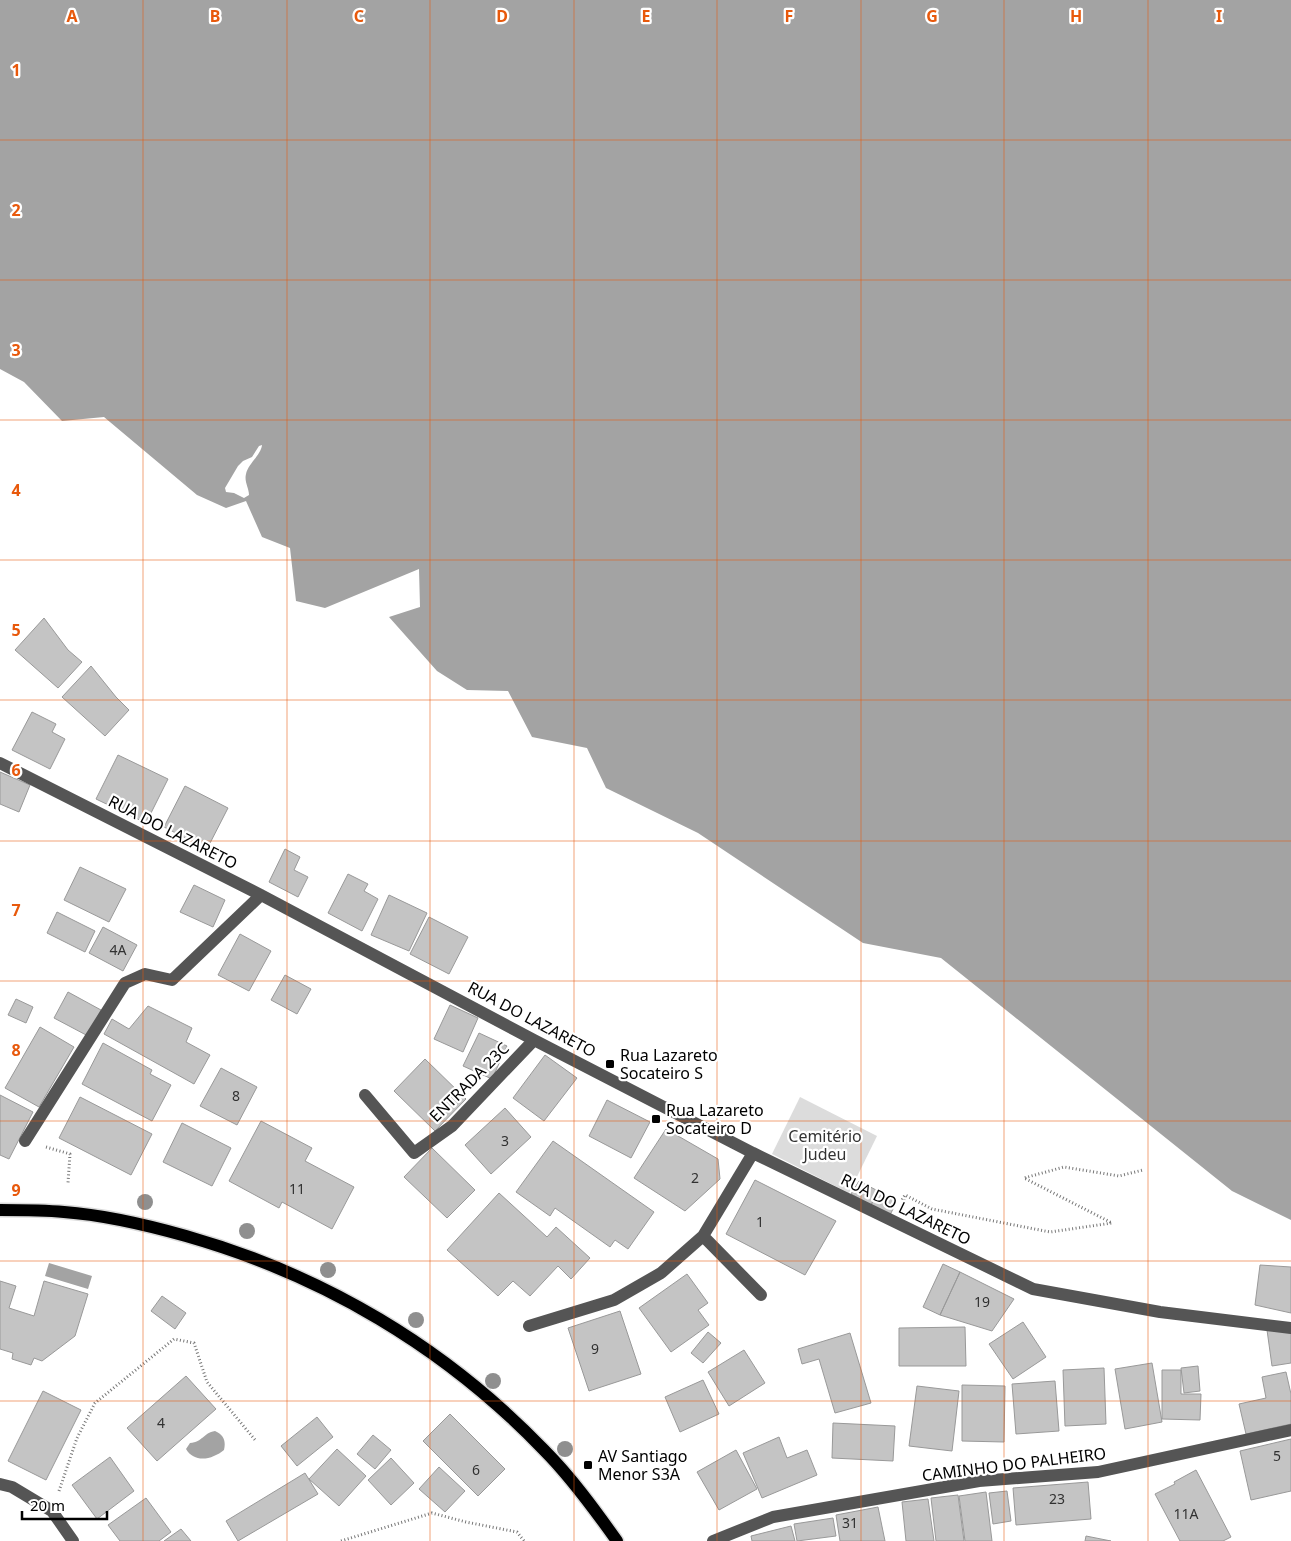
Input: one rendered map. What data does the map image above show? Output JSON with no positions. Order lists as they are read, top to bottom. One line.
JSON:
{"streets":{"street":["RUA DO LAZARETO","ENTRADA 23C","CAMINHO DO PALHEIRO"]},"crossings":[["RUA DO LAZARETO","ENTRADA 23C"]],"parks":["Cemitério Judeu"],"places":{"transit":["Rua Lazareto Socateiro S","Rua Lazareto Socateiro D","AV Santiago Menor S3A"]},"house_numbers":["4A","8","3","2","11","1","19","9","4","5","6","23","11A","31"],"scale_bar":"20 m","grid":{"columns":["A","B","C","D","E","F","G","H","I"],"rows":["1","2","3","4","5","6","7","8","9"]}}
